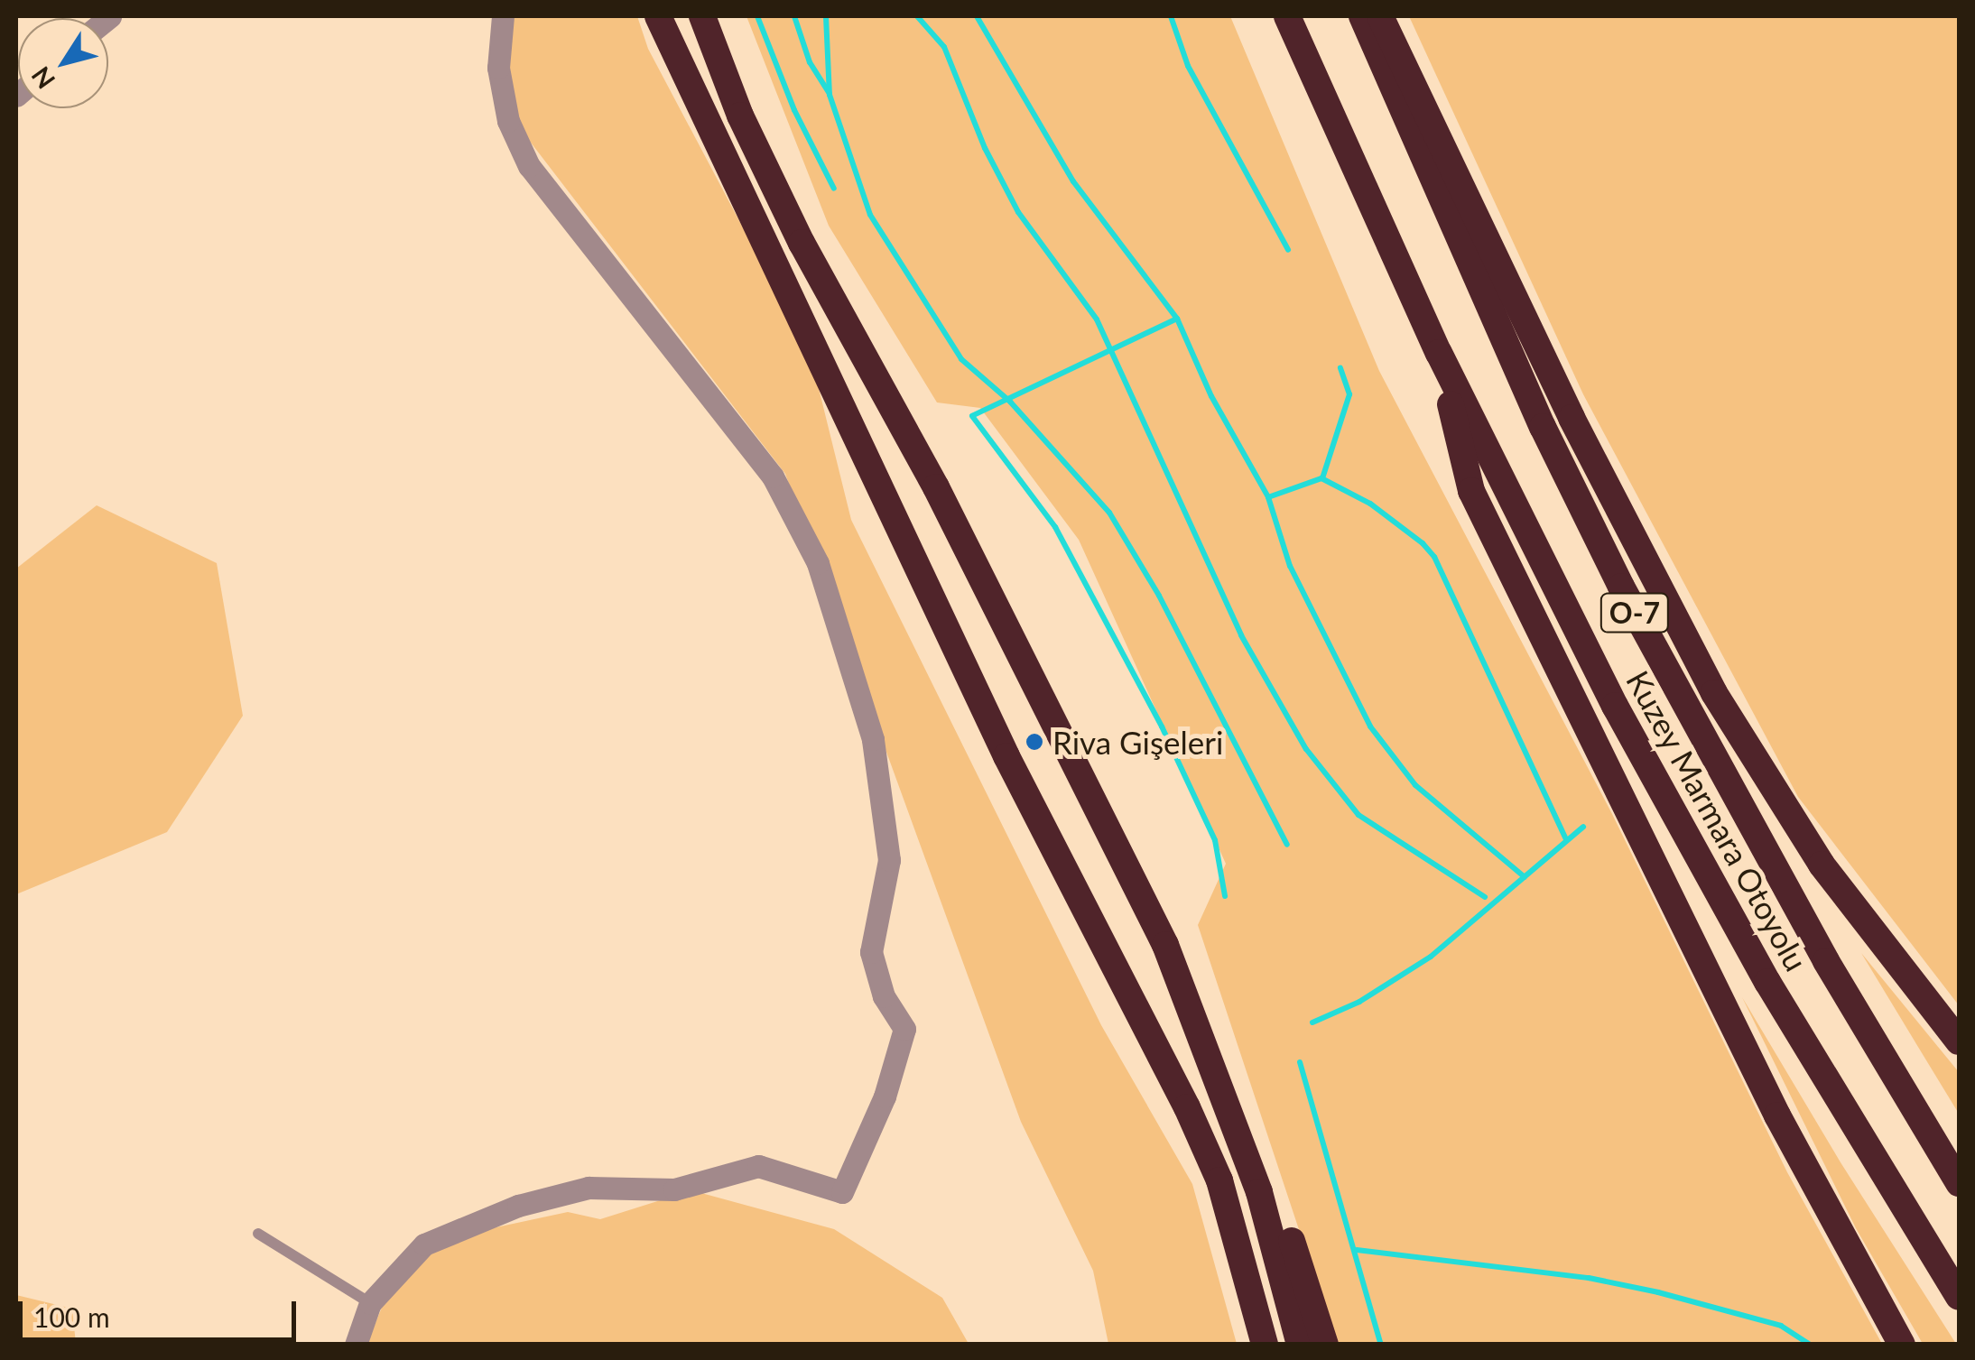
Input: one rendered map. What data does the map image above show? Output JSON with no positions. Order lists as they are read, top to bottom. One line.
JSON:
{"streets":{"highway":["O-7","Kuzey Marmara Otoyolu"]},"places":["Riva Gişeleri"],"scale_bar":"100 m","north":"bottom left"}
